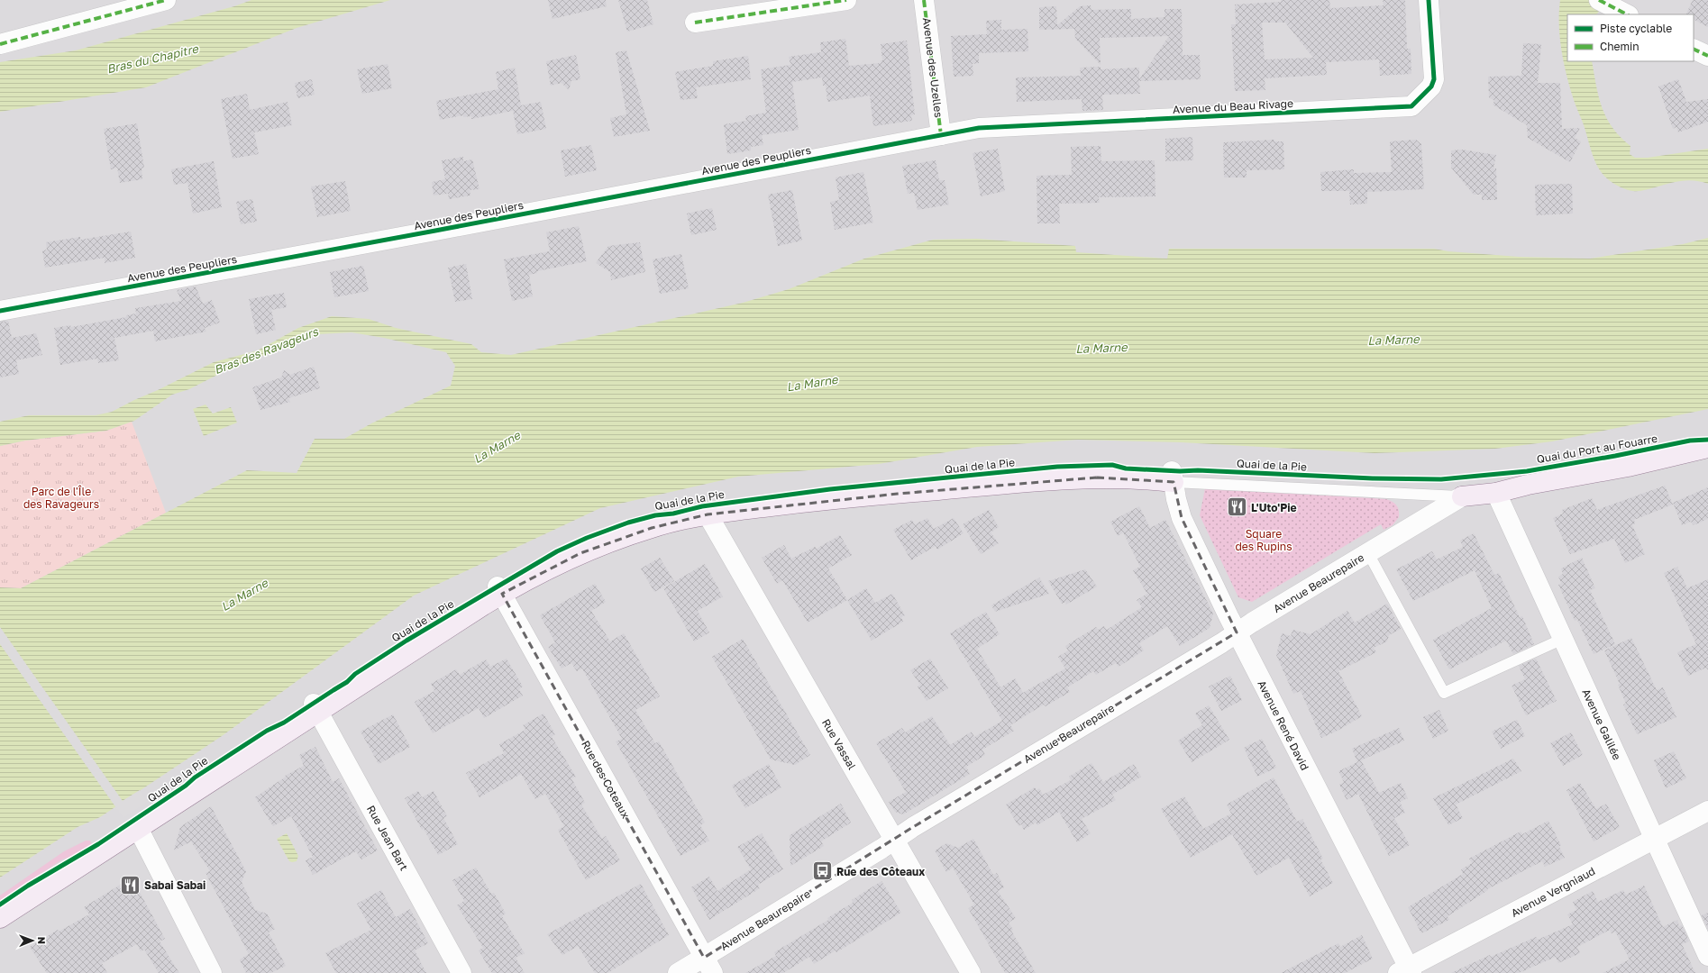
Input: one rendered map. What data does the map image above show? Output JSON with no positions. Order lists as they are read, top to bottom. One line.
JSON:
{"streets":{"street":["Avenue des Uzelles","Avenue du Beau Rivage","Avenue des Peupliers","Quai du Port au Fouarre","Quai de la Pie","Avenue Beaurepaire","Avenue Galilée","Avenue René David","Rue Vassal","Rue des Coteaux","Rue Jean Bart","Avenue Vergniaud"]},"crossings":[["Avenue des Uzelles","Avenue du Beau Rivage"],["Avenue des Uzelles","Avenue des Peupliers"],["Avenue du Beau Rivage","Avenue des Peupliers"],["Quai du Port au Fouarre","Quai de la Pie"],["Quai du Port au Fouarre","Avenue Beaurepaire"],["Quai du Port au Fouarre","Avenue Galilée"],["Quai de la Pie","Avenue Beaurepaire"],["Quai de la Pie","Avenue René David"],["Quai de la Pie","Rue Vassal"],["Quai de la Pie","Rue des Coteaux"],["Quai de la Pie","Rue Jean Bart"],["Avenue Beaurepaire","Avenue René David"],["Avenue Beaurepaire","Rue Vassal"],["Avenue Beaurepaire","Rue des Coteaux"],["Avenue Galilée","Avenue Vergniaud"],["Avenue René David","Avenue Vergniaud"]],"water":["Bras du Chapitre","La Marne","Bras des Ravageurs"],"parks":["Parc de l'Île des Ravageurs","Square des Rupins"],"places":{"restaurant":["L'Uto'Pie","Sabai Sabai"],"bus stop":["Rue des Côteaux"]},"legend":["Piste cyclable","Chemin"],"north":"right"}
